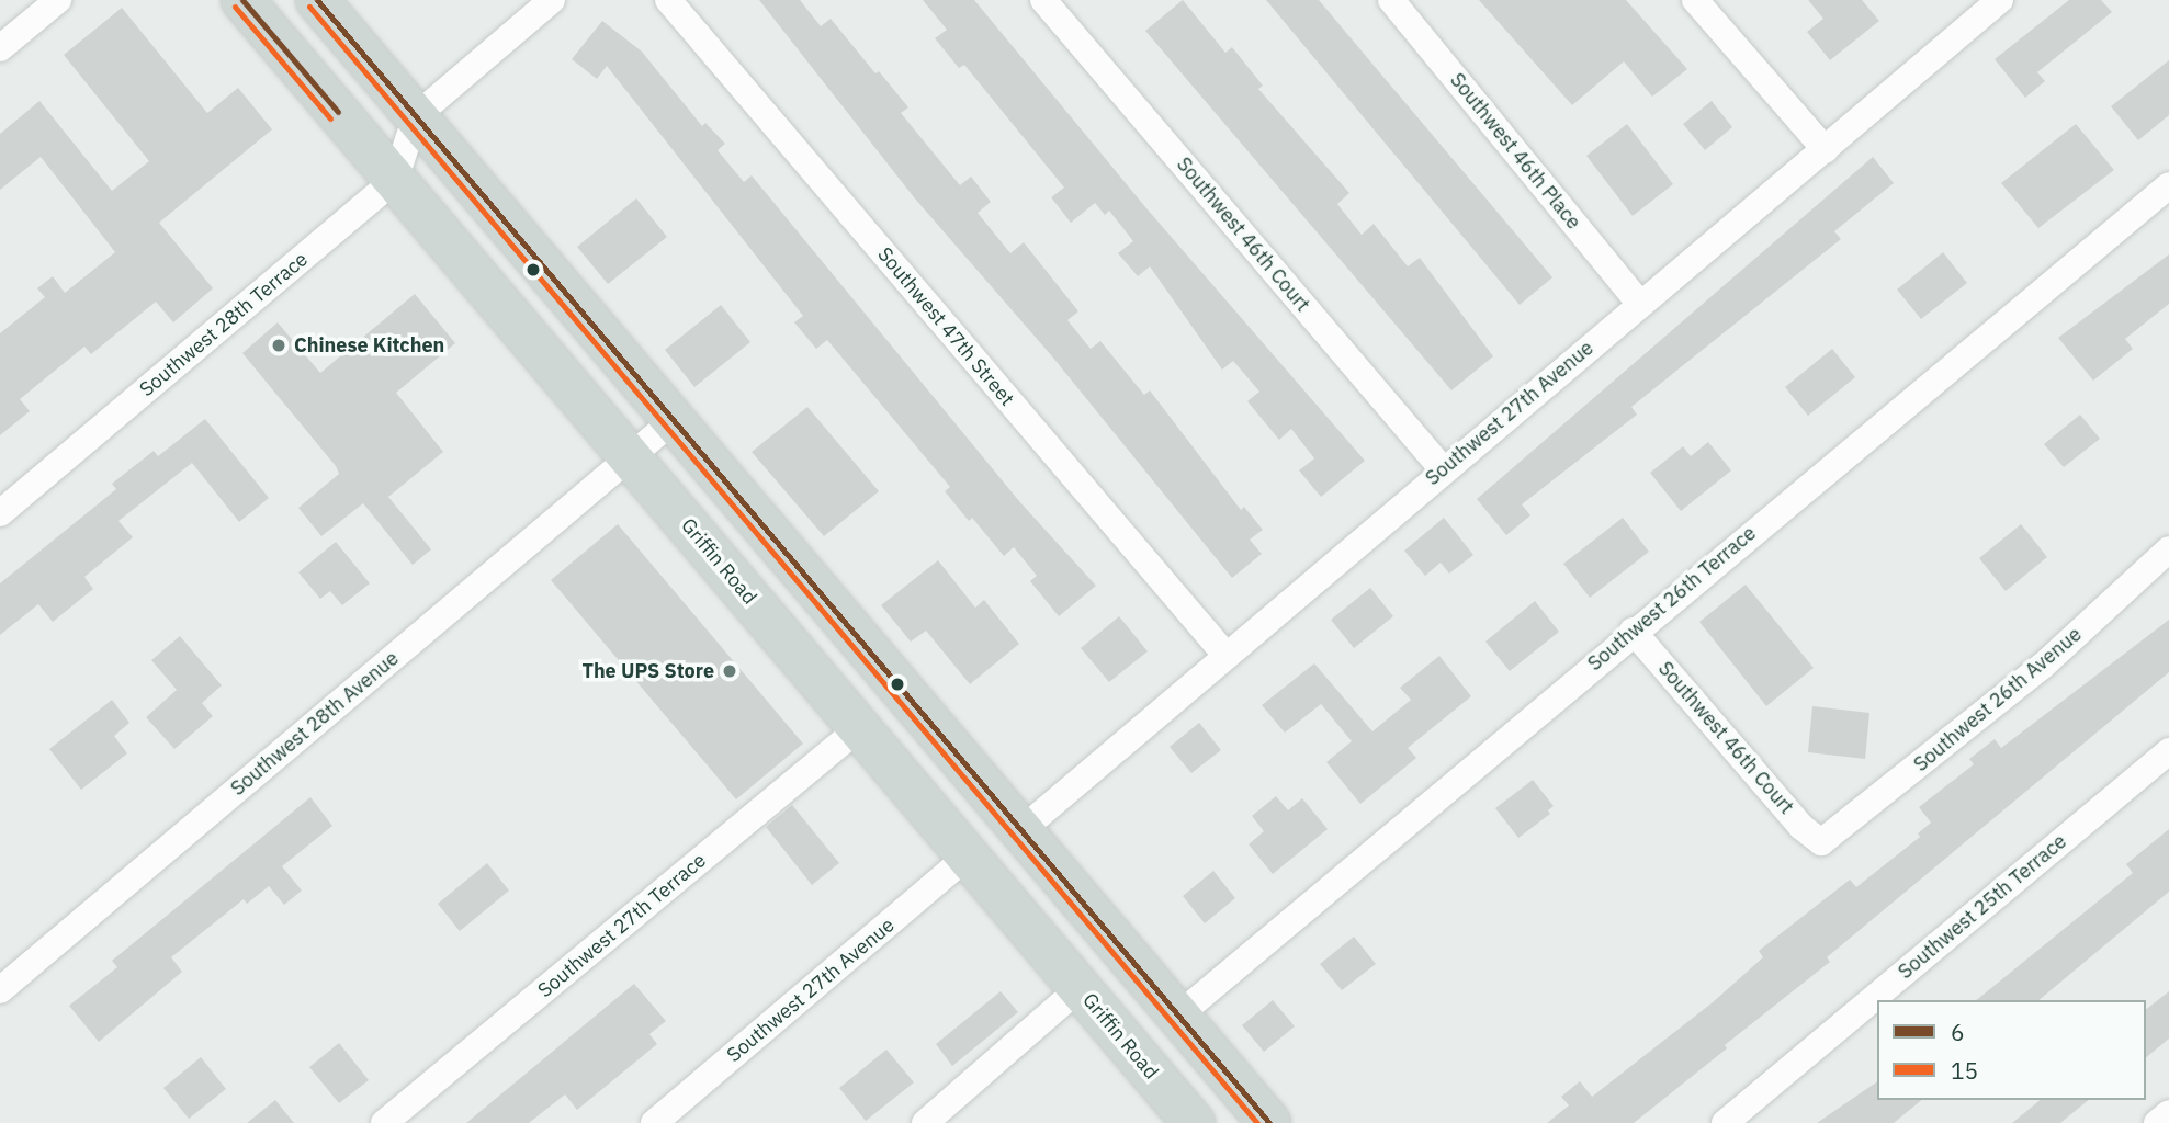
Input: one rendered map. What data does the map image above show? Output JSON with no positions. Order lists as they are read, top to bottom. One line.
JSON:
{"streets":{"main road":["Griffin Road"],"street":["Southwest 46th Place","Southwest 46th Court","Southwest 28th Terrace","Southwest 47th Street","Southwest 27th Avenue","Southwest 26th Terrace","Southwest 26th Avenue","Southwest 28th Avenue","Southwest 25th Terrace","Southwest 27th Terrace"]},"crossings":[["Southwest 46th Place","Southwest 27th Avenue"],["Southwest 46th Court","Southwest 27th Avenue"],["Southwest 46th Court","Southwest 26th Terrace"],["Southwest 46th Court","Southwest 26th Avenue"],["Southwest 28th Terrace","Griffin Road"],["Southwest 47th Street","Southwest 27th Avenue"],["Southwest 27th Avenue","Griffin Road"],["Griffin Road","Southwest 28th Avenue"],["Griffin Road","Southwest 27th Terrace"]],"places":["Chinese Kitchen","The UPS Store"],"lines":["transit line 6","transit line 15"],"legend":["6","15"]}
